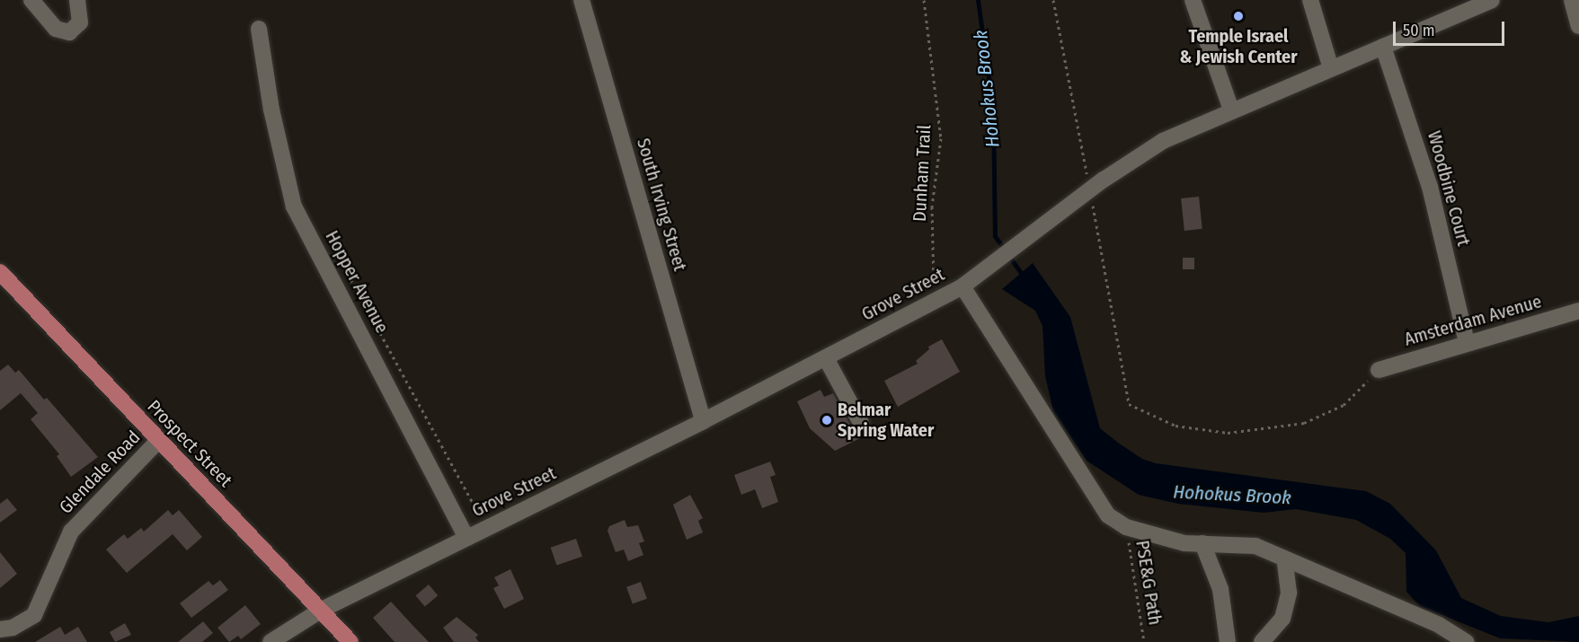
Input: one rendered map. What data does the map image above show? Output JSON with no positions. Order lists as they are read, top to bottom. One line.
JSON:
{"streets":{"main road":["Prospect Street"],"street":["Woodbine Court","South Irving Street","Hopper Avenue","Grove Street","Amsterdam Avenue","Glendale Road"],"path":["Dunham Trail","PSE&G Path"]},"crossings":[["Woodbine Court","Grove Street"],["Woodbine Court","Amsterdam Avenue"],["South Irving Street","Grove Street"],["Hopper Avenue","Grove Street"],["Grove Street","Prospect Street"],["Prospect Street","Glendale Road"]],"water":["Hohokus Brook"],"places":["Temple Israel & Jewish Center","Belmar Spring Water"],"scale_bar":"50 m"}
